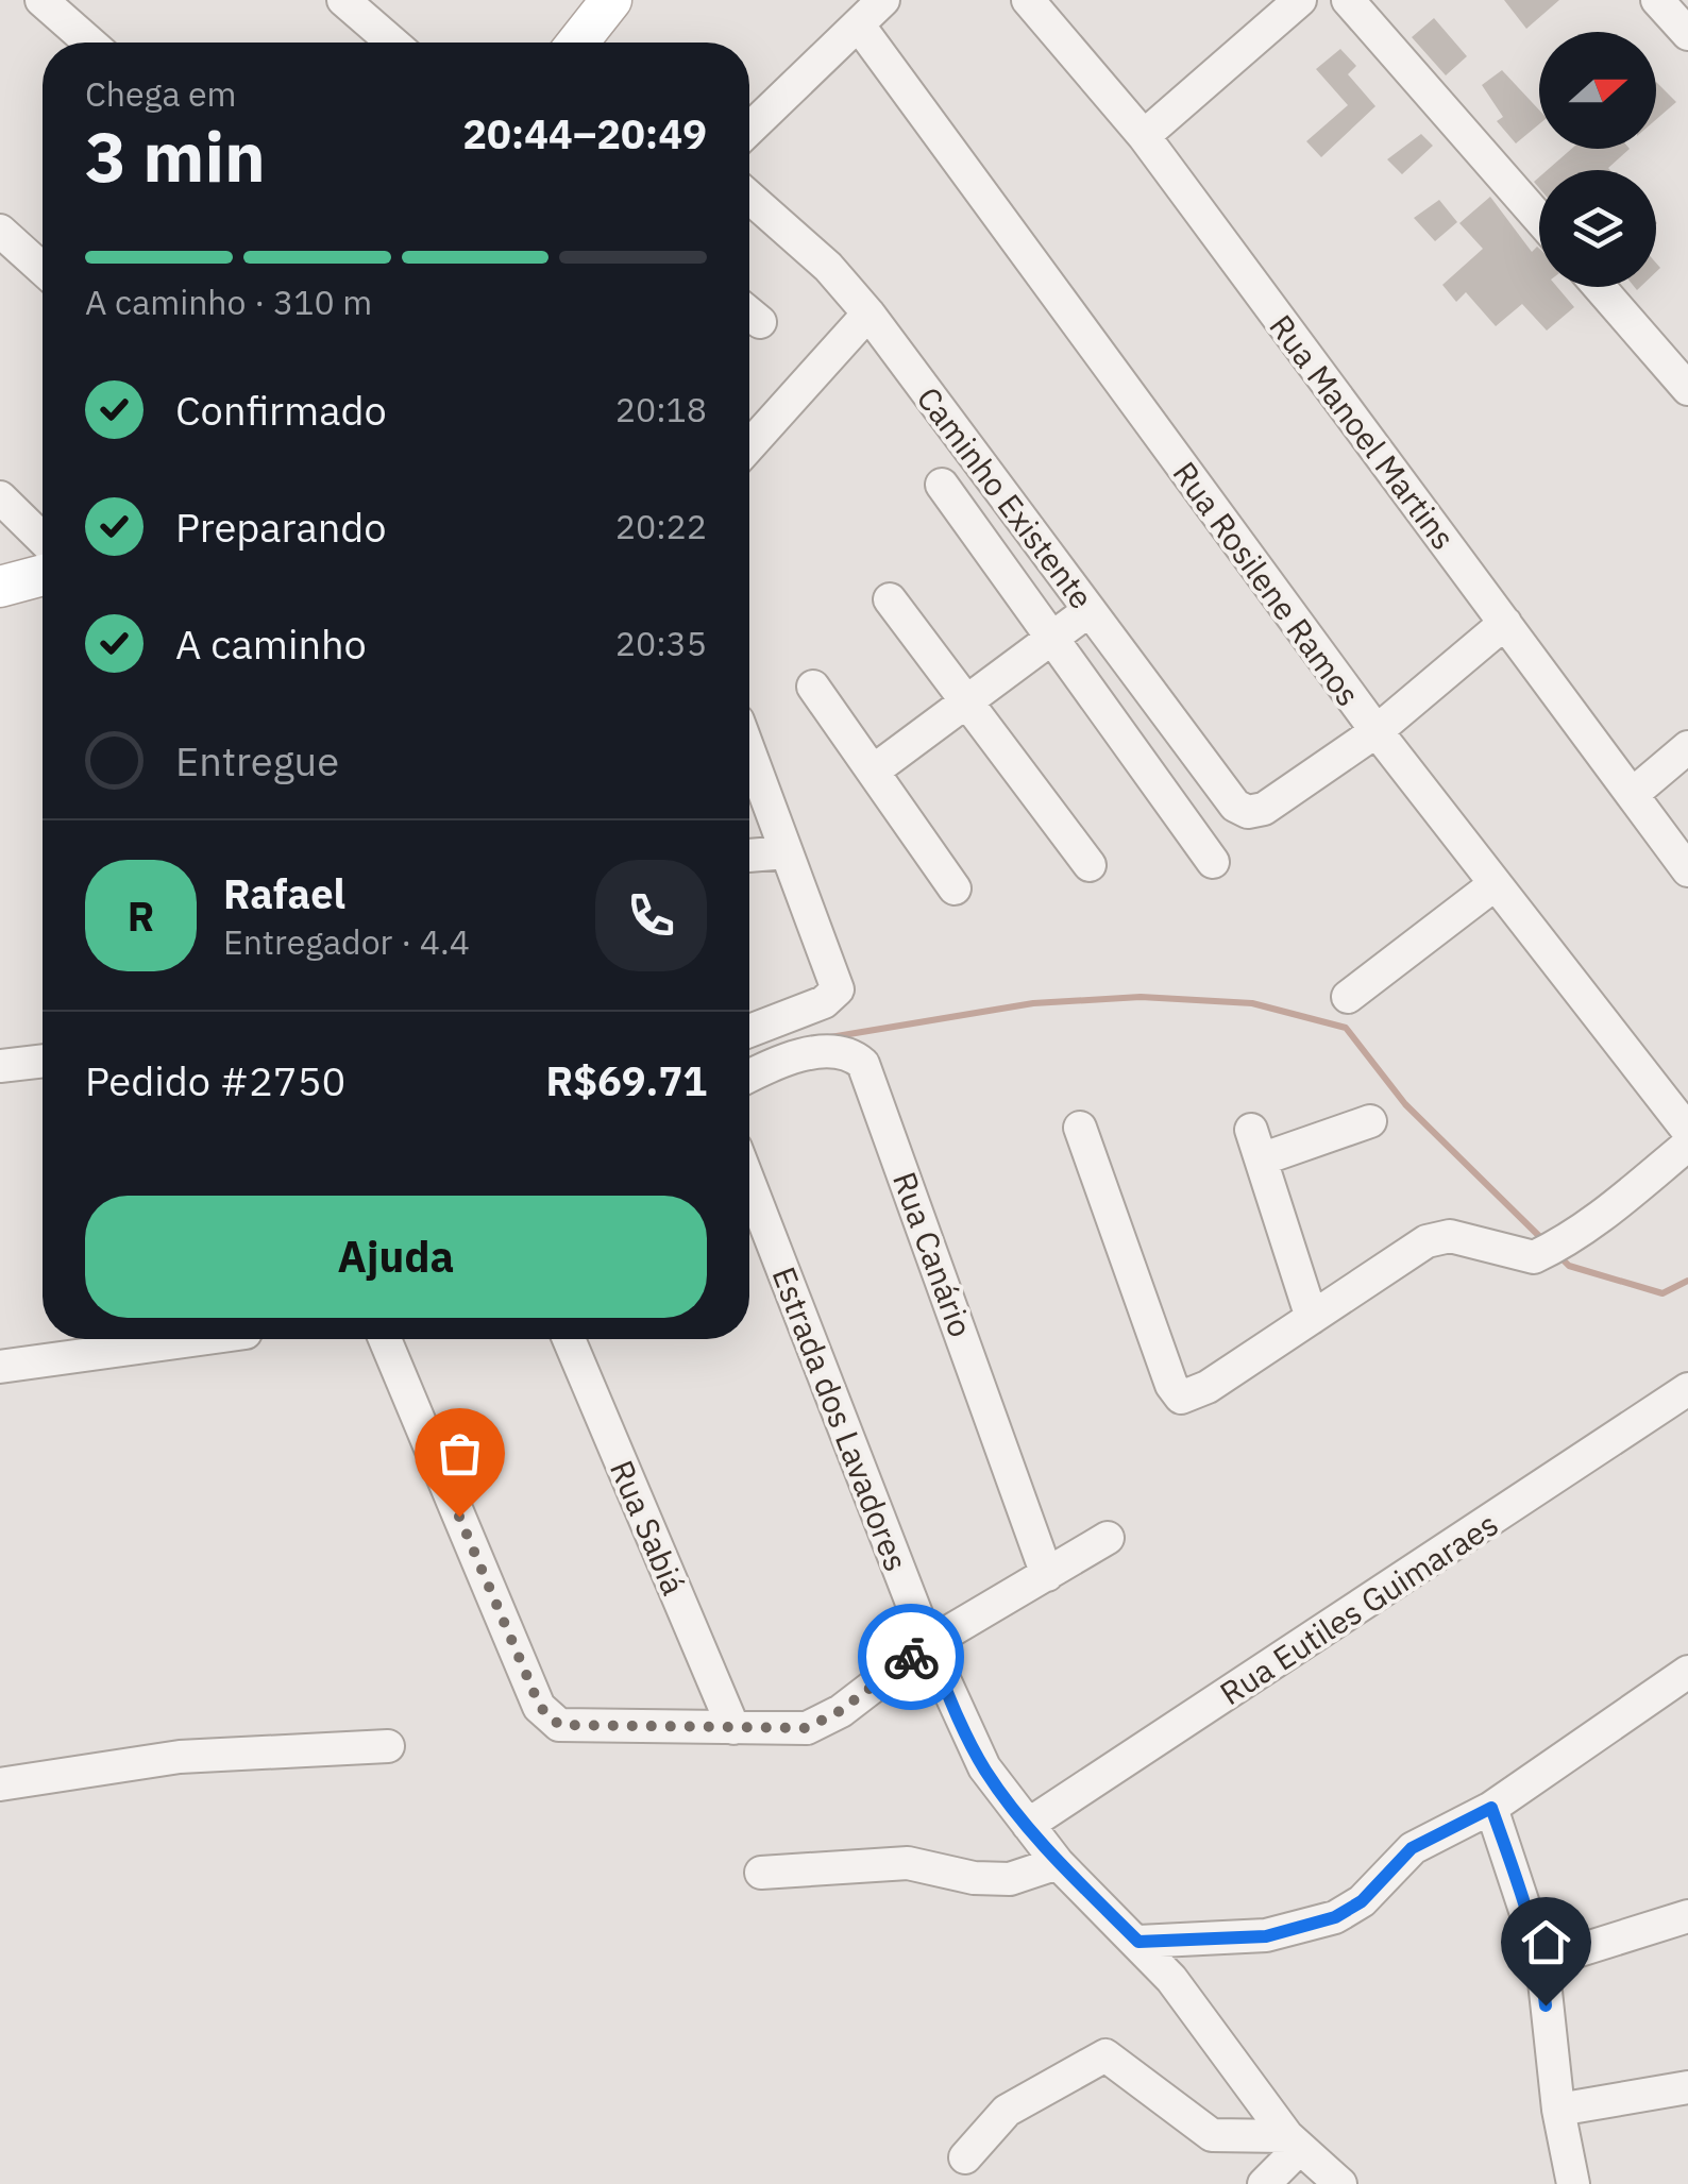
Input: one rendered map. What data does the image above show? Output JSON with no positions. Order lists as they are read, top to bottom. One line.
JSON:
{"streets":{"street":["Rua Manoel Martins","Caminho Existente","Rua Rosilene Ramos","Rua Canário","Estrada dos Lavadores","Rua Sabiá","Rua Eutiles Guimaraes"]},"crossings":[["Caminho Existente","Rua Rosilene Ramos"],["Estrada dos Lavadores","Rua Eutiles Guimaraes"]],"north":"right","page":{"heading":["3 min","Chega em","20:44–20:49"],"panel":["Rafael","Entregador · 4.4","Pedido #2750","R$69.71"],"bar":"A caminho · 310 m","list":[["Confirmado","20:18"],["Preparando","20:22"],["A caminho","20:35"],"Entregue"],"round":"R","buttons":"Ajuda"}}
